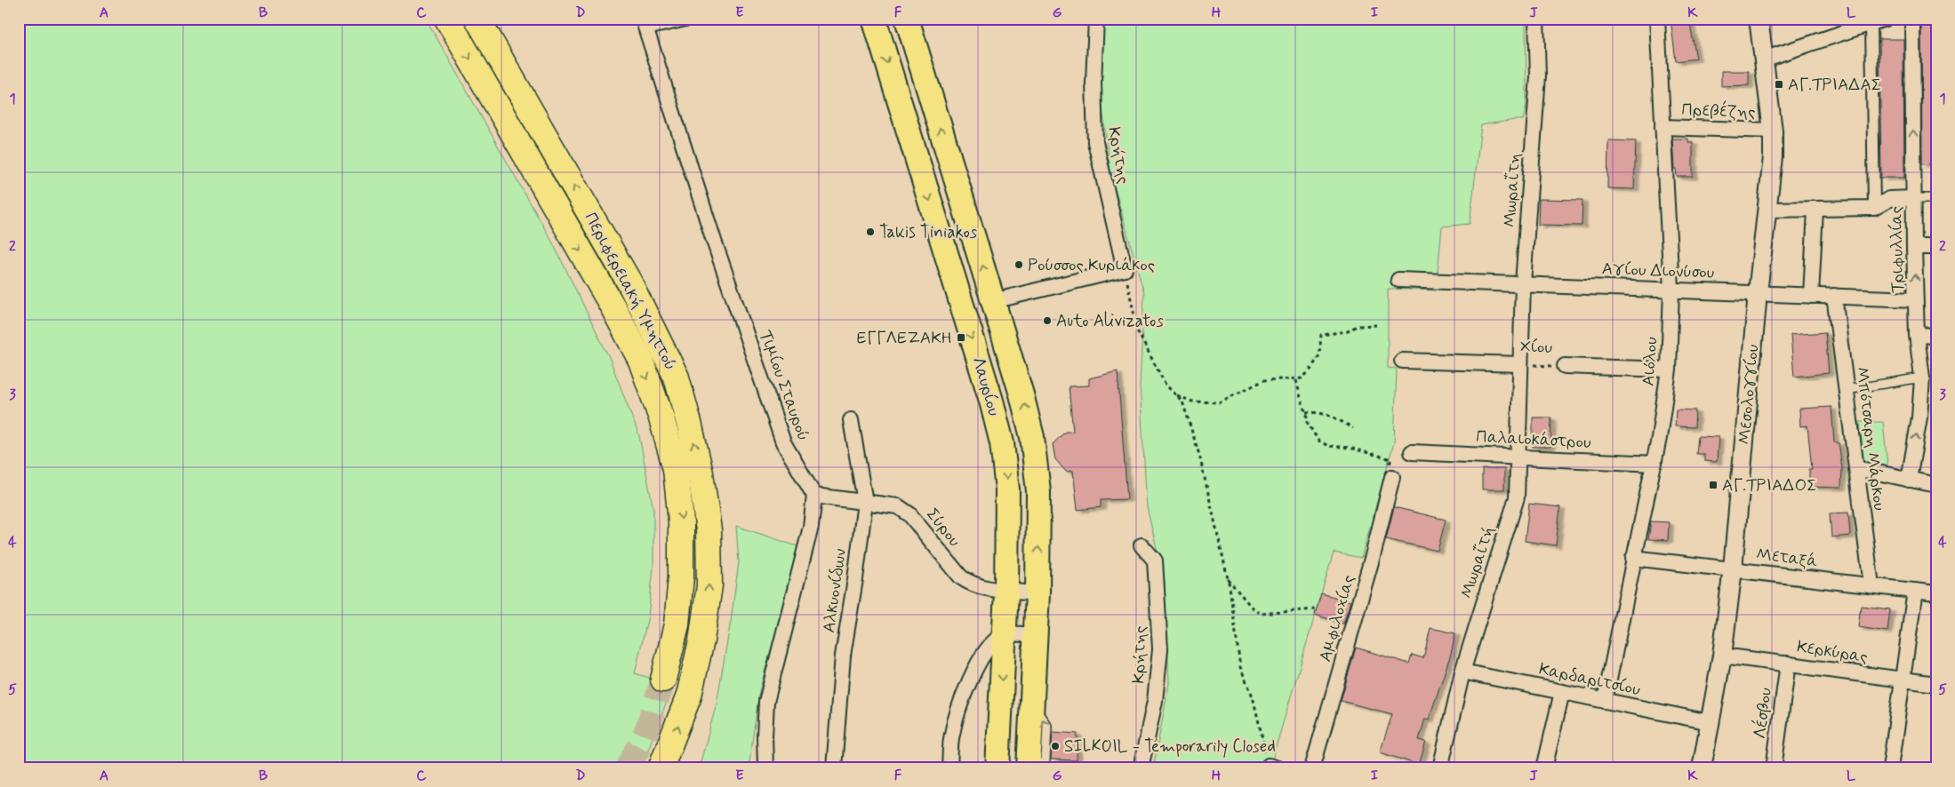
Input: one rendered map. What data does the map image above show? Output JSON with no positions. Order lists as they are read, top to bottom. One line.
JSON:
{"streets":{"highway":["Περιφερειακή Υμηττού"],"main road":["Λαυρίου"],"street":["Πρεβέζης","Κρήτης","Μωραΐτη","Τριφυλλίας","Αγίου Διονύσου","Χίου","Αιόλου","Τιμίου Σταυρού","Μεσολογγίου","Μπότσαρη Μάρκου","Παλαιοκάστρου","Σύρου","Μεταξά","Μωραΐτή","Αλκυονίδων","Αμφιλοχίας","Κερκύρας","Καρδαριτσίου","Λέσβου"]},"crossings":[["Πρεβέζης","Αιόλου"],["Πρεβέζης","Μεσολογγίου"],["Μωραΐτη","Αγίου Διονύσου"],["Μωραΐτη","Χίου"],["Μωραΐτη","Μωραΐτή"],["Τριφυλλίας","Αγίου Διονύσου"],["Αγίου Διονύσου","Αιόλου"],["Αγίου Διονύσου","Μεσολογγίου"],["Αγίου Διονύσου","Μπότσαρη Μάρκου"],["Χίου","Αιόλου"],["Χίου","Μωραΐτή"],["Αιόλου","Παλαιοκάστρου"],["Αιόλου","Μεταξά"],["Αιόλου","Καρδαριτσίου"],["Τιμίου Σταυρού","Σύρου"],["Λαυρίου","Σύρου"],["Μεσολογγίου","Μεταξά"],["Μεσολογγίου","Κερκύρας"],["Μεσολογγίου","Καρδαριτσίου"],["Μπότσαρη Μάρκου","Μεταξά"],["Παλαιοκάστρου","Μωραΐτή"],["Σύρου","Αλκυονίδων"],["Μωραΐτή","Καρδαριτσίου"],["Κερκύρας","Λέσβου"]],"places":{"transit":["ΑΓ.ΤΡΙΑΔΑΣ","ΕΓΓΛΕΖΑΚΗ","ΑΓ.ΤΡΙΑΔΟΣ"],"other":["Takis Tiniakos","Ρούσσος Κυριάκος","Auto Alivizatos","SILKOIL - Temporarily Closed"]},"grid":{"columns":["A","B","C","D","E","F","G","H","I","J","K","L"],"rows":["1","2","3","4","5"]}}
